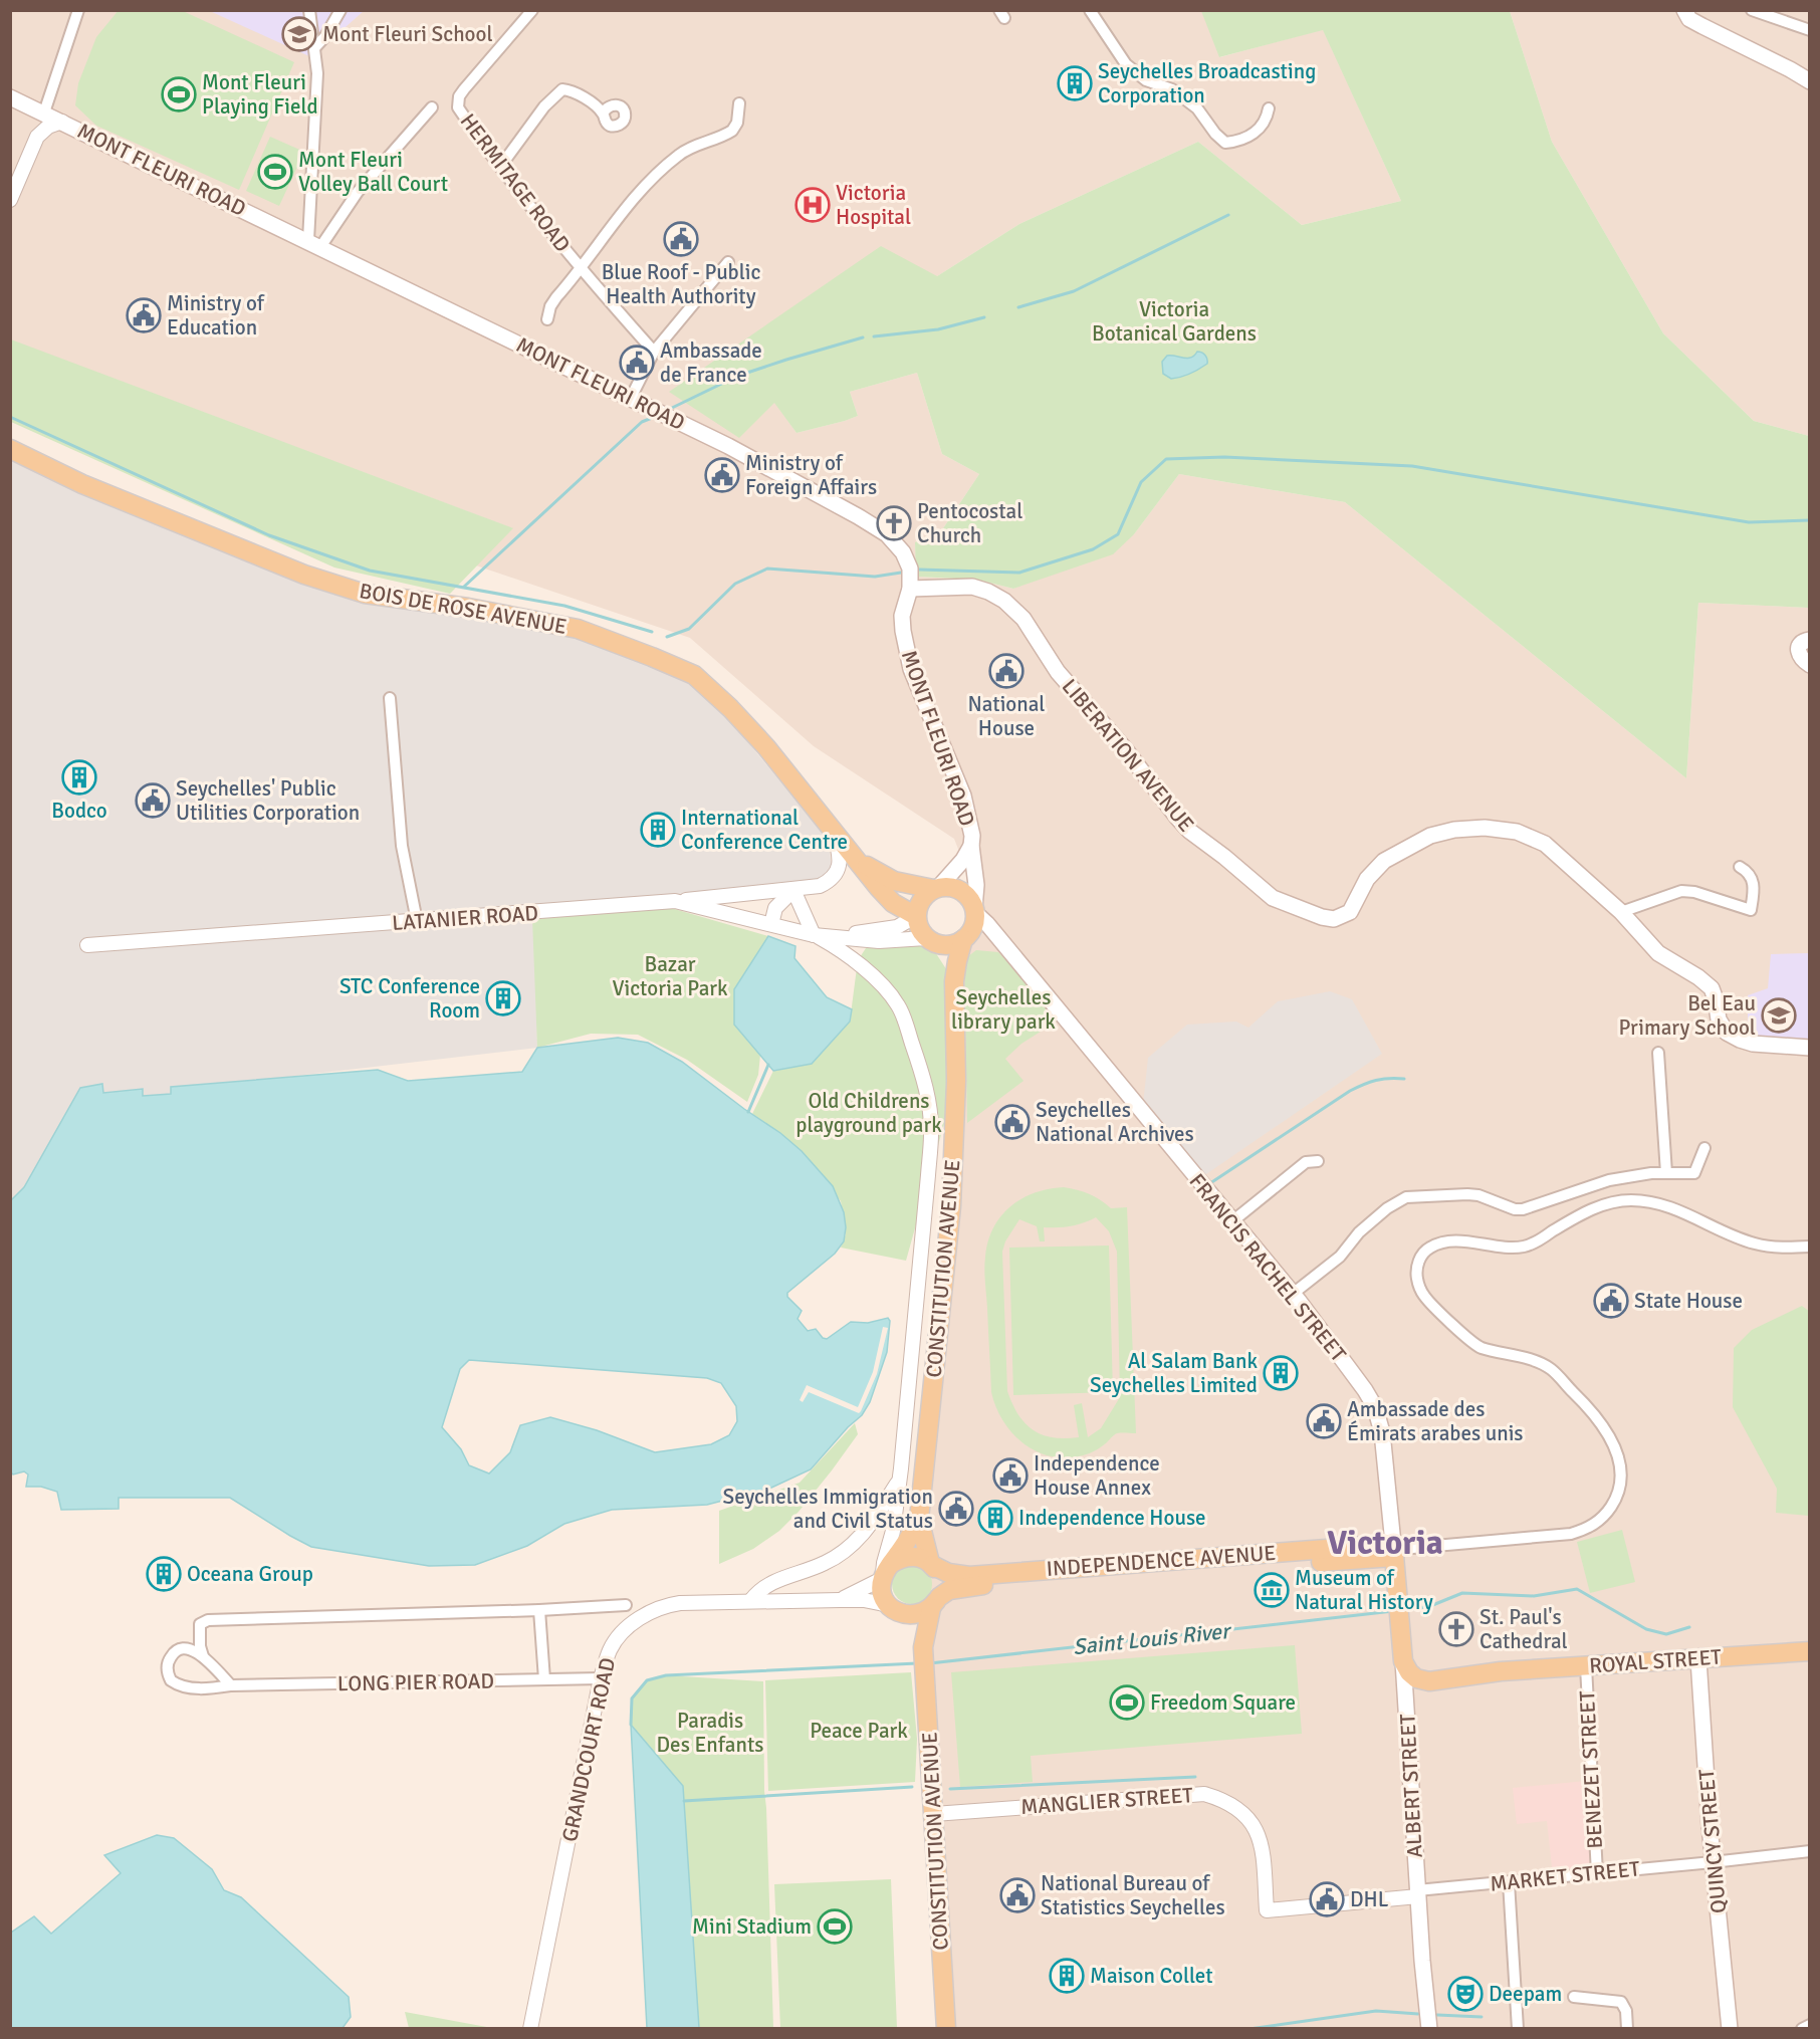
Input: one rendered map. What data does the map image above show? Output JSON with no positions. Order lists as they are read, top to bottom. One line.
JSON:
{"streets":{"main road":["MONT FLEURI ROAD","BOIS DE ROSE AVENUE","LIBERATION AVENUE","FRANCIS RACHEL STREET","CONSTITUTION AVENUE","INDEPENDENCE AVENUE","ROYAL STREET","ALBERT STREET","QUINCY STREET"],"street":["HERMITAGE ROAD","LATANIER ROAD","LONG PIER ROAD","GRANDCOURT ROAD","BENEZET STREET","MANGLIER STREET","MARKET STREET"]},"crossings":[["MONT FLEURI ROAD","BOIS DE ROSE AVENUE"],["MONT FLEURI ROAD","LIBERATION AVENUE"],["MONT FLEURI ROAD","LATANIER ROAD"],["MONT FLEURI ROAD","FRANCIS RACHEL STREET"],["MONT FLEURI ROAD","CONSTITUTION AVENUE"],["BOIS DE ROSE AVENUE","LATANIER ROAD"],["BOIS DE ROSE AVENUE","FRANCIS RACHEL STREET"],["BOIS DE ROSE AVENUE","CONSTITUTION AVENUE"],["LATANIER ROAD","FRANCIS RACHEL STREET"],["LATANIER ROAD","CONSTITUTION AVENUE"],["FRANCIS RACHEL STREET","CONSTITUTION AVENUE"],["FRANCIS RACHEL STREET","INDEPENDENCE AVENUE"],["FRANCIS RACHEL STREET","ALBERT STREET"],["CONSTITUTION AVENUE","INDEPENDENCE AVENUE"],["CONSTITUTION AVENUE","GRANDCOURT ROAD"],["CONSTITUTION AVENUE","MANGLIER STREET"],["INDEPENDENCE AVENUE","GRANDCOURT ROAD"],["INDEPENDENCE AVENUE","ALBERT STREET"],["ROYAL STREET","BENEZET STREET"],["ROYAL STREET","QUINCY STREET"],["LONG PIER ROAD","GRANDCOURT ROAD"],["BENEZET STREET","MARKET STREET"],["ALBERT STREET","MANGLIER STREET"],["ALBERT STREET","MARKET STREET"],["MANGLIER STREET","MARKET STREET"],["QUINCY STREET","MARKET STREET"]],"districts":["Victoria"],"water":["Saint Louis River"],"parks":["Victoria Botanical Gardens","Bazar Victoria Park","Seychelles library park","Old Childrens playground park","Paradis Des Enfants","Peace Park"],"places":{"school or university":["Mont Fleuri School","Bel Eau Primary School"],"building":["Seychelles Broadcasting Corporation","Bodco","International Conference Centre","STC Conference Room","Al Salam Bank Seychelles Limited","Independence House","Oceana Group","Maison Collet"],"sports":["Mont Fleuri Playing Field","Mont Fleuri Volley Ball Court","Freedom Square","Mini Stadium"],"hospital":["Victoria Hospital"],"public building":["Blue Roof - Public Health Authority","Ministry of Education","Ambassade de France","Ministry of Foreign Affairs","National House","Seychelles' Public Utilities Corporation","Seychelles National Archives","State House","Ambassade des Émirats arabes unis","Independence House Annex","Seychelles Immigration and Civil Status","National Bureau of Statistics Seychelles","DHL"],"church":["Pentocostal Church","St. Paul's Cathedral"],"museum":["Museum of Natural History"],"theatre":["Deepam"]}}
